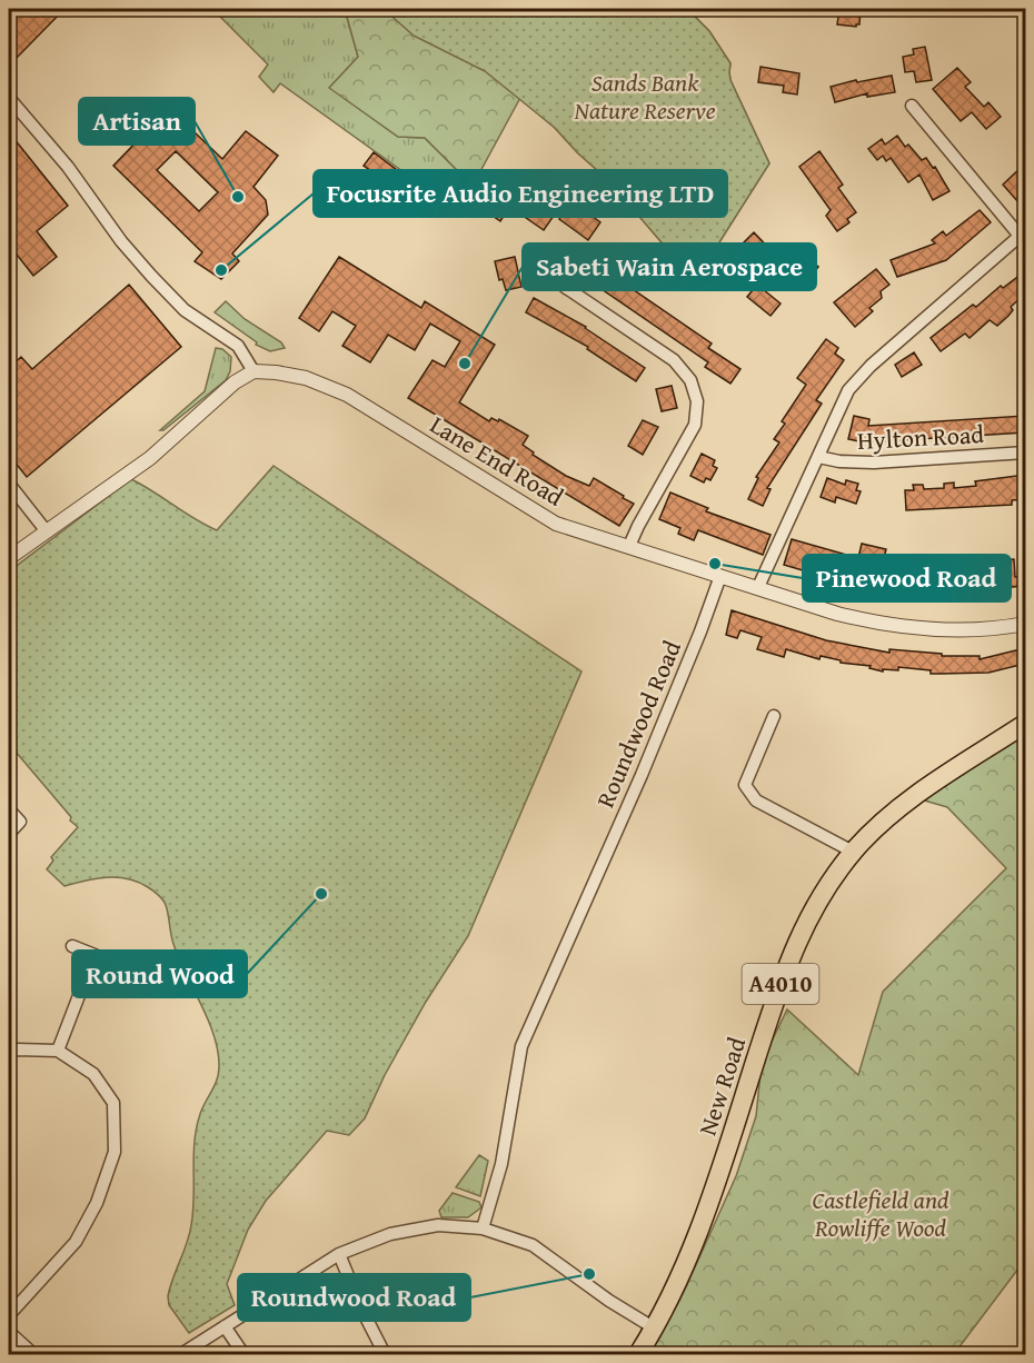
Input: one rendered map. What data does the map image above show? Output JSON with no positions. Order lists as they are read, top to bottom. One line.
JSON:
{"streets":{"highway":["A4010","New Road"],"street":["Hylton Road","Lane End Road","Roundwood Road"]},"crossings":[["Lane End Road","Roundwood Road"]],"parks":["Sands Bank Nature Reserve","Castlefield and Rowliffe Wood"],"places":["Artisan","Focusrite Audio Engineering LTD","Sabeti Wain Aerospace","Pinewood Road","Round Wood","Roundwood Road"]}
